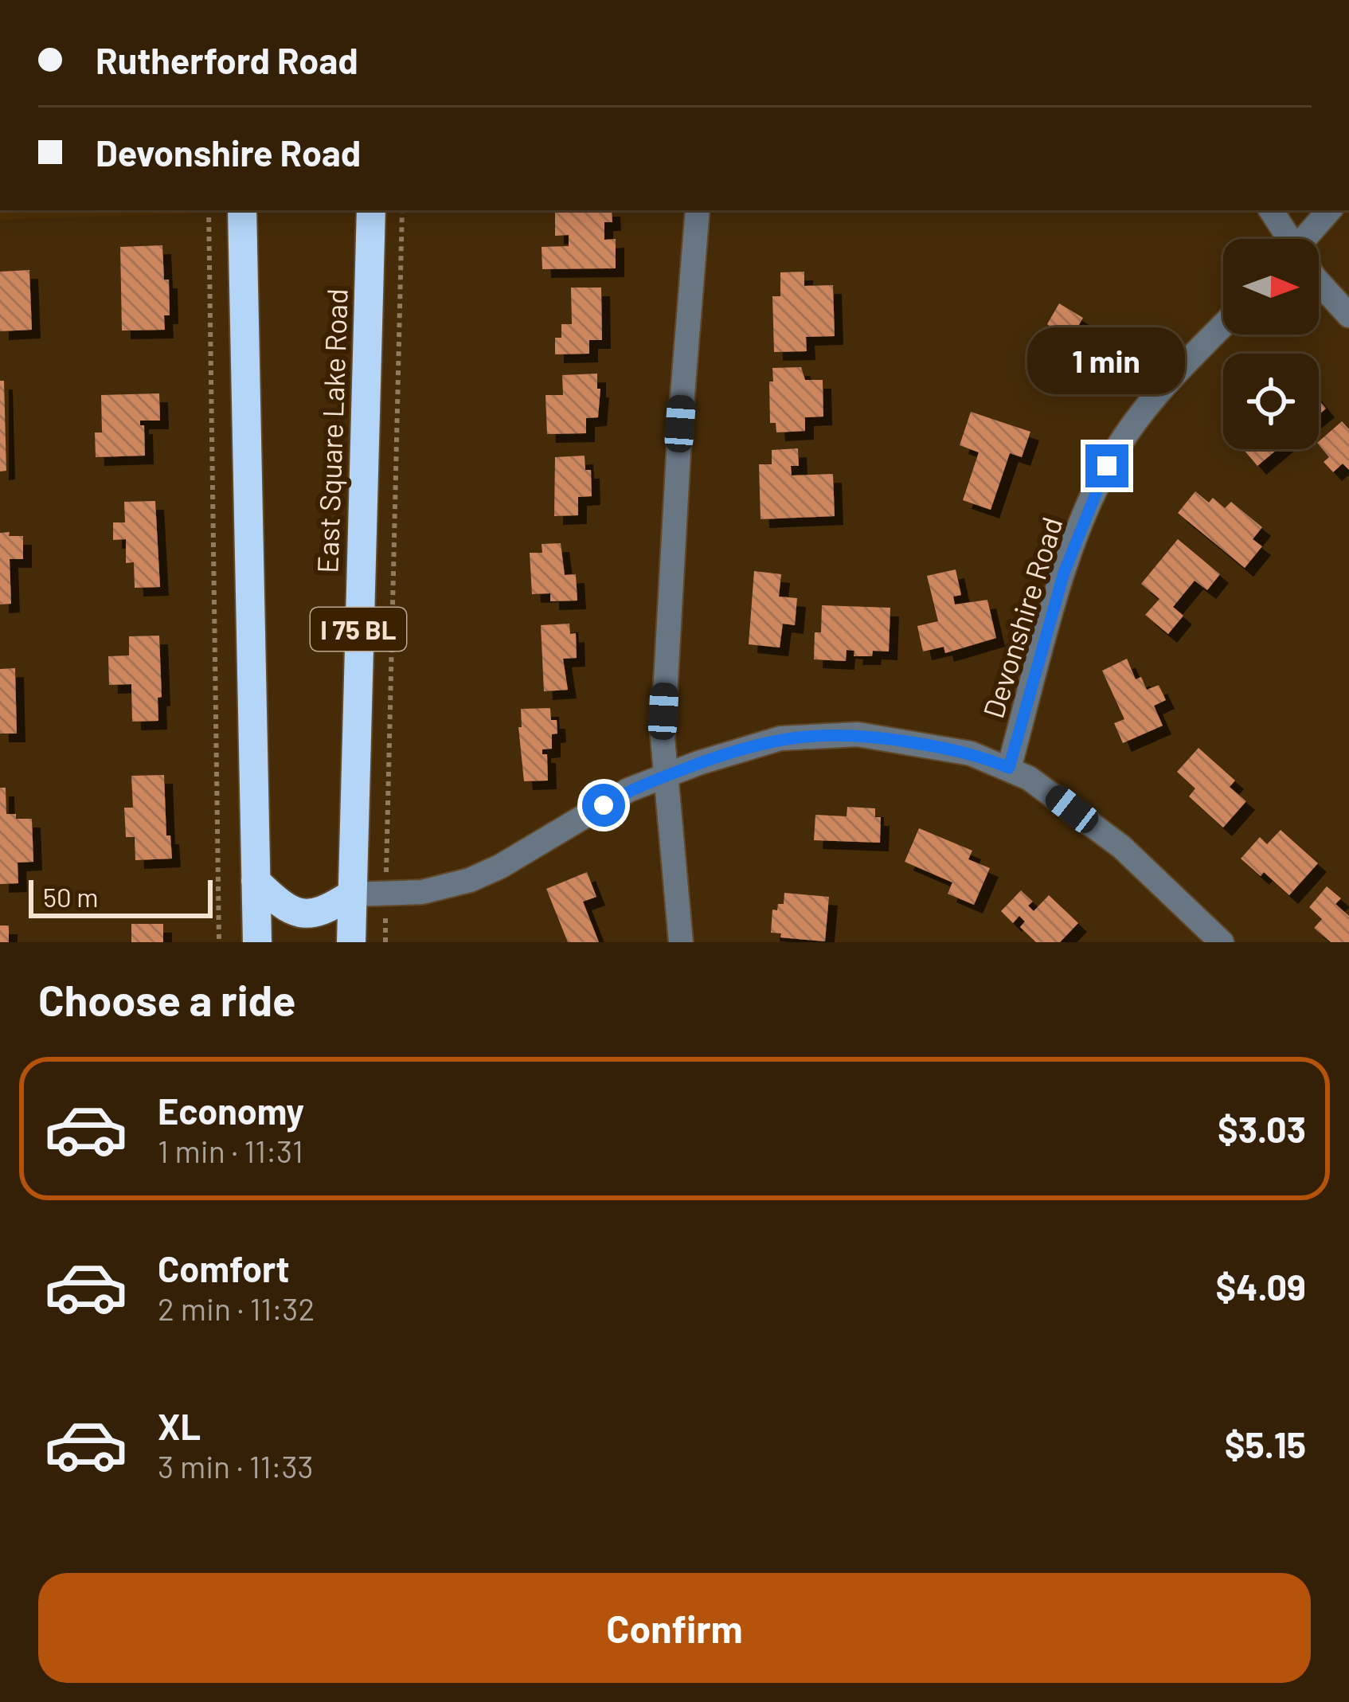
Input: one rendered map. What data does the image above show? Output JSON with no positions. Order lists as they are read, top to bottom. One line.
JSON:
{"streets":{"highway":["East Square Lake Road","I 75 BL"],"street":["Devonshire Road"]},"scale_bar":"50 m","north":"right","page":{"banner":["Rutherford Road","Devonshire Road"],"bubble":"1 min","scale":"50 m","heading":"Choose a ride","list":[{"name":"Economy","note":"1 min · 11:31","value":"$3.03"},{"name":"Comfort","note":"2 min · 11:32","value":"$4.09"},{"name":"XL","note":"3 min · 11:33","value":"$5.15"}],"buttons":"Confirm"}}
